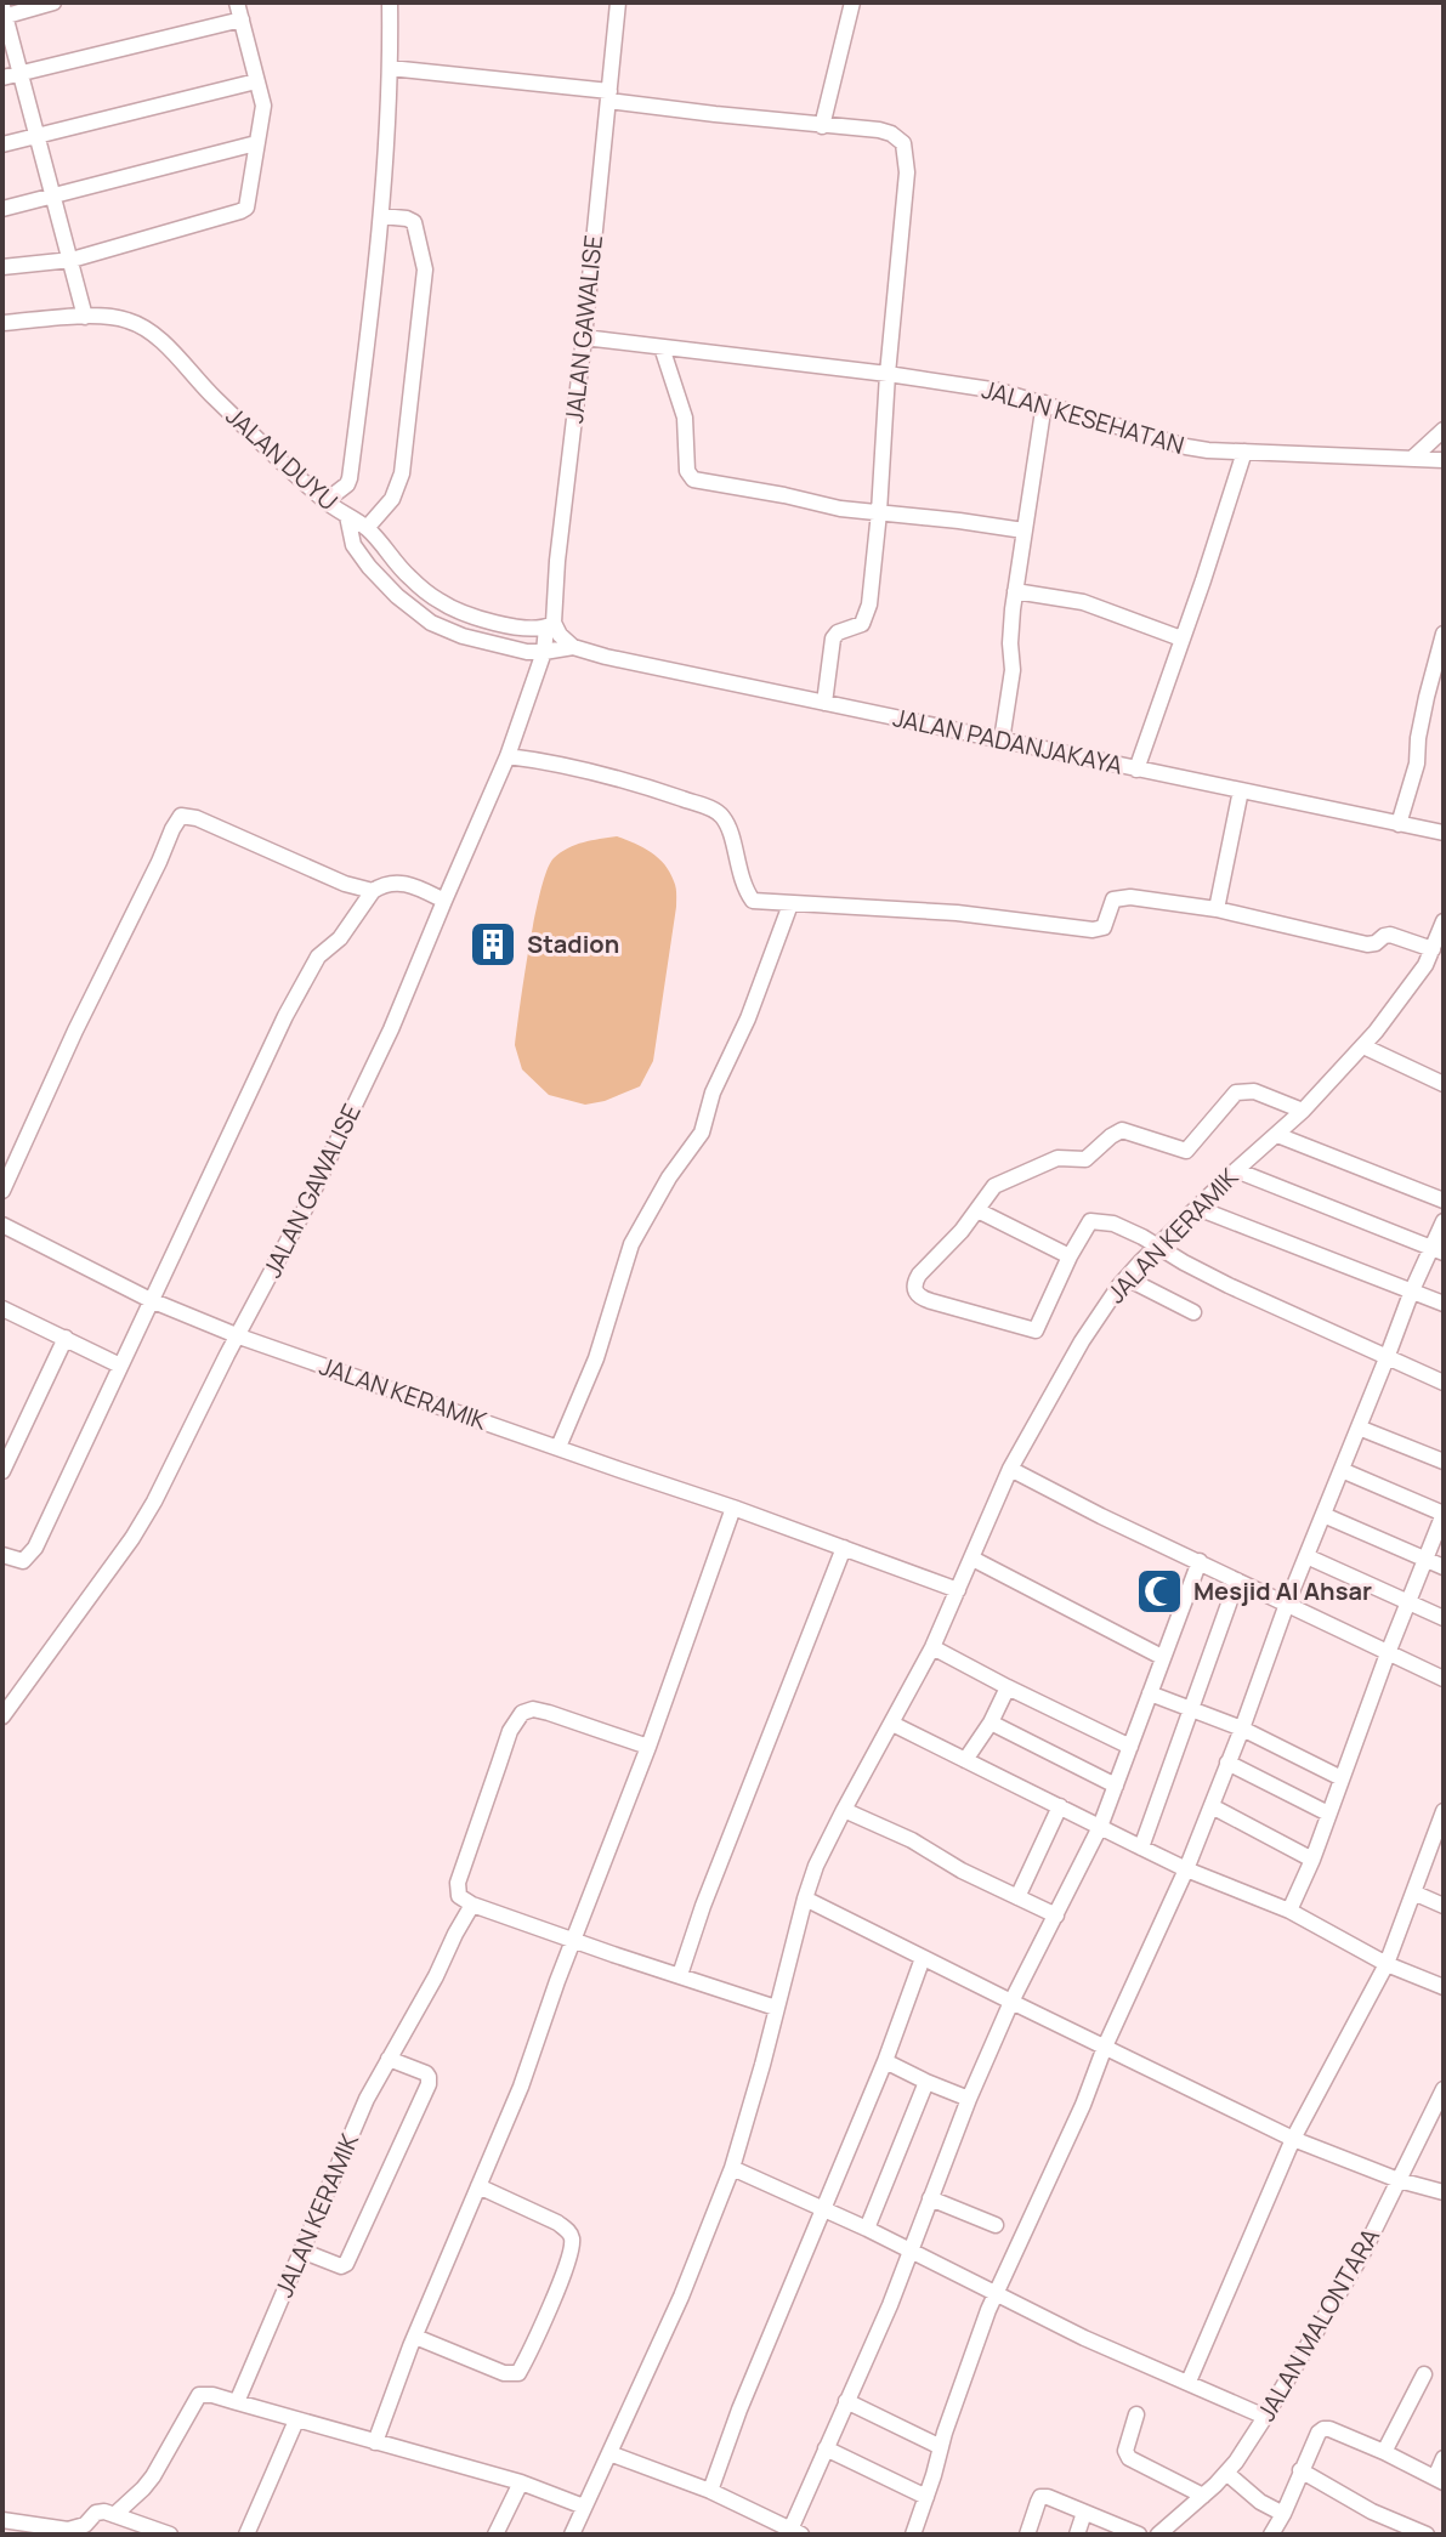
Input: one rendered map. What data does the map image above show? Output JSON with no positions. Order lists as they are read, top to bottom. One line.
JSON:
{"streets":{"street":["JALAN GAWALISE","JALAN KESEHATAN","JALAN DUYU","JALAN PADANJAKAYA","JALAN KERAMIK","JALAN MALONTARA"]},"crossings":[["JALAN GAWALISE","JALAN KESEHATAN"],["JALAN GAWALISE","JALAN DUYU"],["JALAN GAWALISE","JALAN KERAMIK"]],"places":{"building":["Stadion"],"mosque":["Mesjid Al Ahsar"]}}
